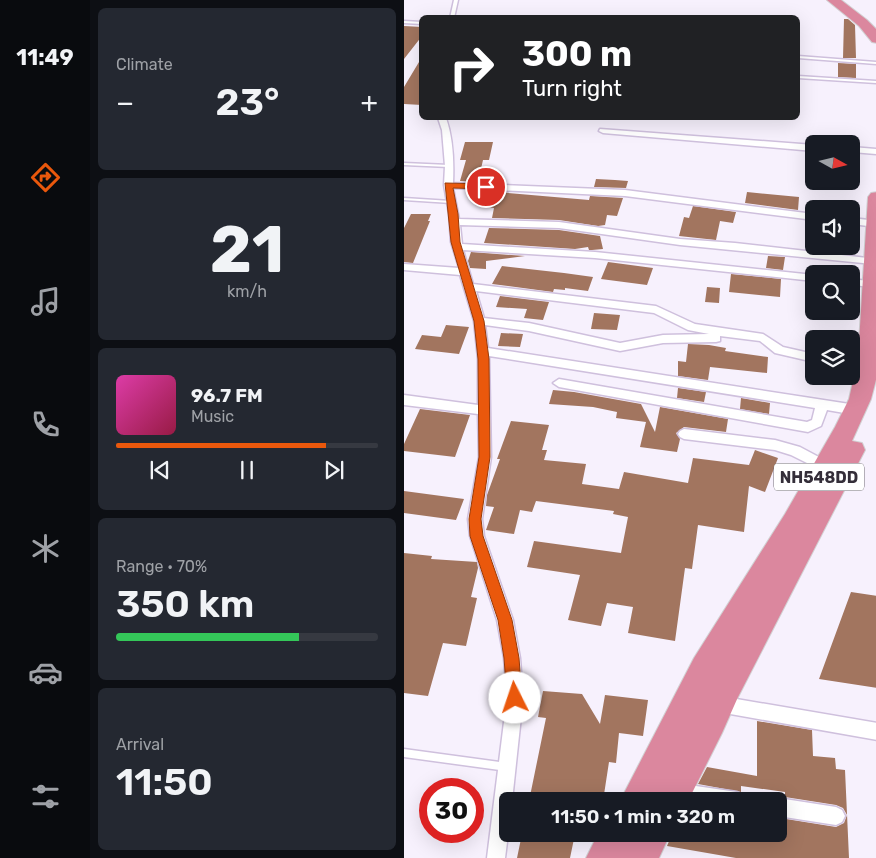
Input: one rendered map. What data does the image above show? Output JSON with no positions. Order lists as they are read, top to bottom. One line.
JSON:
{"streets":{"highway":["NH548DD"]},"north":"right","page":{"tabs":"11:49","tile":["Climate",["21","km/h"],["Range · 70%","350 km"],["Arrival","11:50"]],"turn":["300 m","Turn right"],"heat":["−","23°","+"],"song":["96.7 FM","Music"],"limit":"30","trip":"11:50 · 1 min · 320 m"}}
